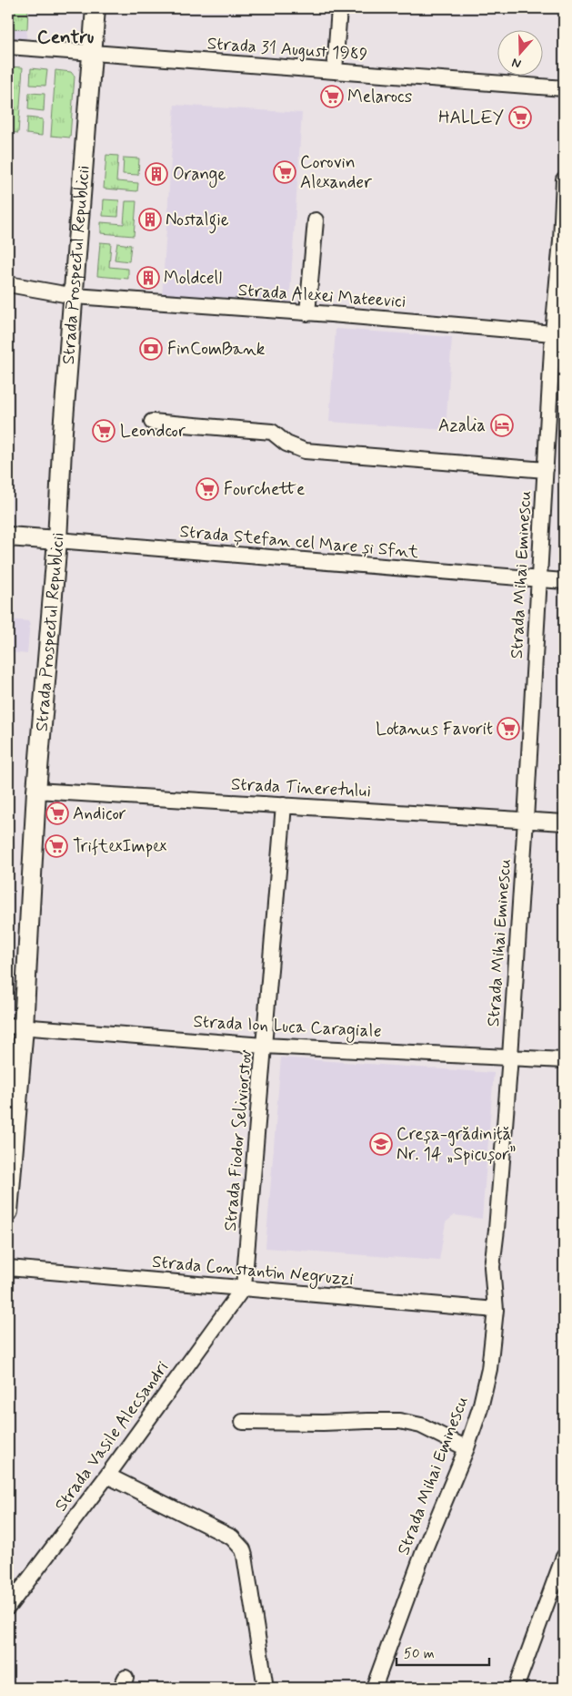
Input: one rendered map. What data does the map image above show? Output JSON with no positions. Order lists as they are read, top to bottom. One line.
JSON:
{"streets":{"main road":["Strada Prospectul Republicii"],"street":["Strada 31 August 1989","Strada Alexei Mateevici","Strada Ștefan cel Mare și Sfnt","Strada Mihai Eminescu","Strada Tineretului","Strada Ion Luca Caragiale","Strada Fiodor Seliviorstov","Strada Constantin Negruzzi","Strada Vasile Alecsandri"]},"crossings":[["Strada 31 August 1989","Strada Prospectul Republicii"],["Strada Prospectul Republicii","Strada Alexei Mateevici"],["Strada Prospectul Republicii","Strada Ștefan cel Mare și Sfnt"],["Strada Prospectul Republicii","Strada Tineretului"],["Strada Prospectul Republicii","Strada Ion Luca Caragiale"],["Strada Alexei Mateevici","Strada Mihai Eminescu"],["Strada Ștefan cel Mare și Sfnt","Strada Mihai Eminescu"],["Strada Mihai Eminescu","Strada Tineretului"],["Strada Mihai Eminescu","Strada Ion Luca Caragiale"],["Strada Mihai Eminescu","Strada Constantin Negruzzi"],["Strada Tineretului","Strada Fiodor Seliviorstov"],["Strada Ion Luca Caragiale","Strada Fiodor Seliviorstov"],["Strada Fiodor Seliviorstov","Strada Constantin Negruzzi"],["Strada Fiodor Seliviorstov","Strada Vasile Alecsandri"],["Strada Constantin Negruzzi","Strada Vasile Alecsandri"]],"districts":["Centru"],"places":{"supermarket":["Melarocs","HALLEY","Corovin Alexander","Leondcor","Fourchette","Lotanus Favorit","Andicor","TriftexImpex"],"building":["Orange","Nostalgie","Moldcell"],"bank":["FinComBank"],"hotel":["Azalia"],"school or university":["Creșa-grădiniță Nr. 14 „Spicușor”"]},"scale_bar":"50 m","north":"bottom"}
